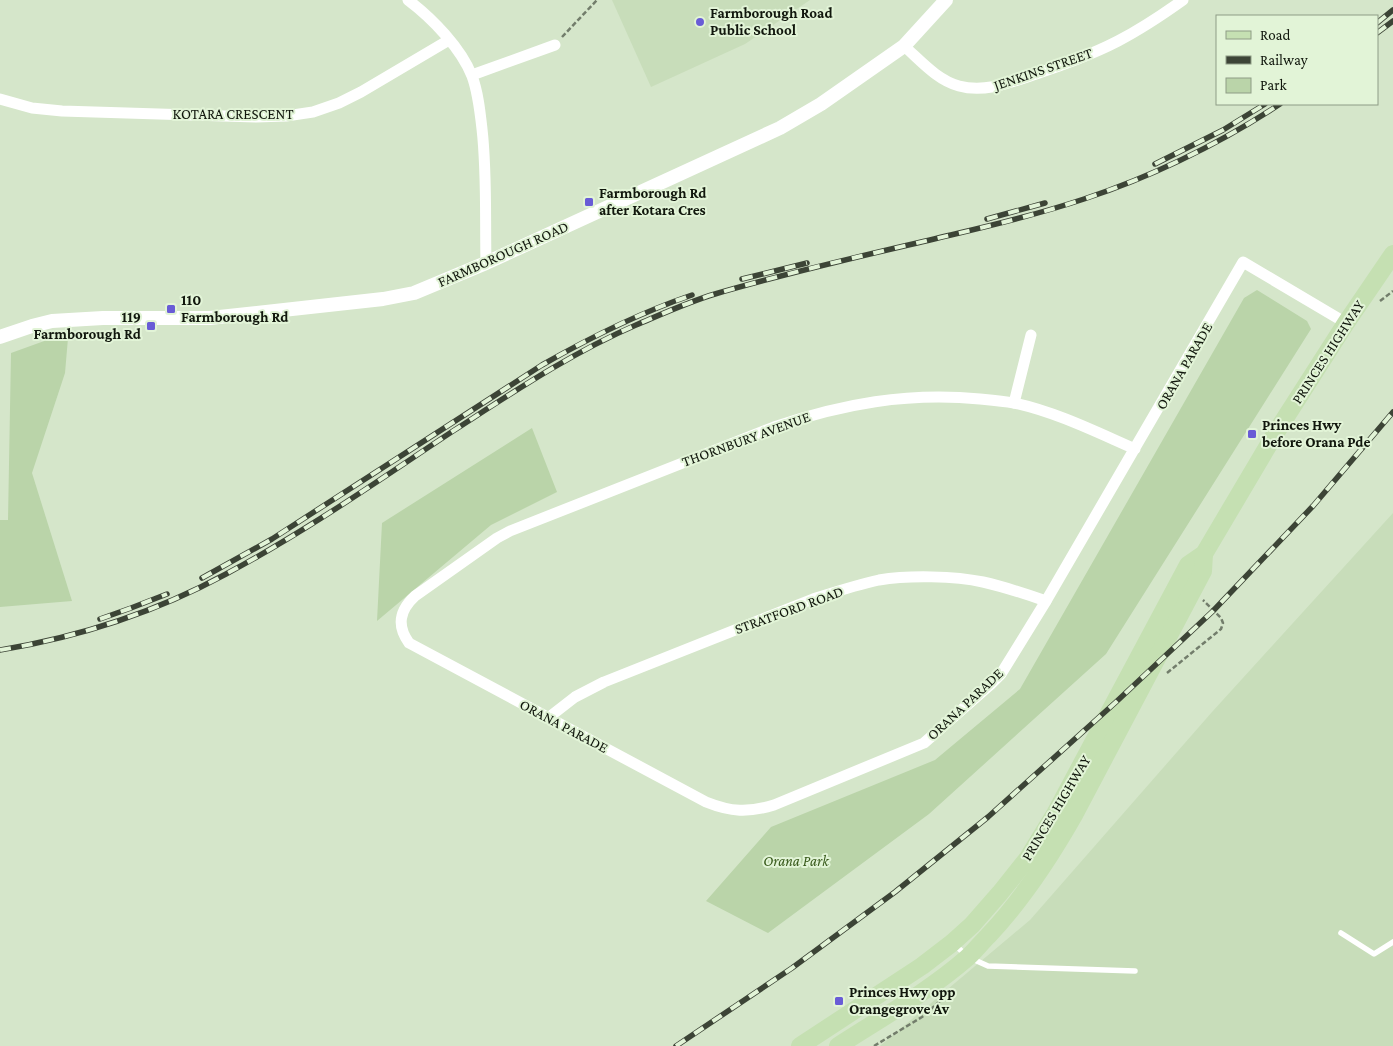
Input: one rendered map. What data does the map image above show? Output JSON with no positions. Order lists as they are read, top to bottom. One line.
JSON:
{"streets":{"main road":["PRINCES HIGHWAY"],"street":["JENKINS STREET","KOTARA CRESCENT","FARMBOROUGH ROAD","ORANA PARADE","THORNBURY AVENUE","STRATFORD ROAD"]},"crossings":[["JENKINS STREET","FARMBOROUGH ROAD"],["PRINCES HIGHWAY","ORANA PARADE"],["ORANA PARADE","THORNBURY AVENUE"],["ORANA PARADE","STRATFORD ROAD"]],"parks":["Orana Park"],"places":{"other":["Farmborough Road Public School"],"transit":["Farmborough Rd after Kotara Cres","110 Farmborough Rd","119 Farmborough Rd","Princes Hwy before Orana Pde","Princes Hwy opp Orangegrove Av"]},"legend":["Road","Railway","Park"]}
